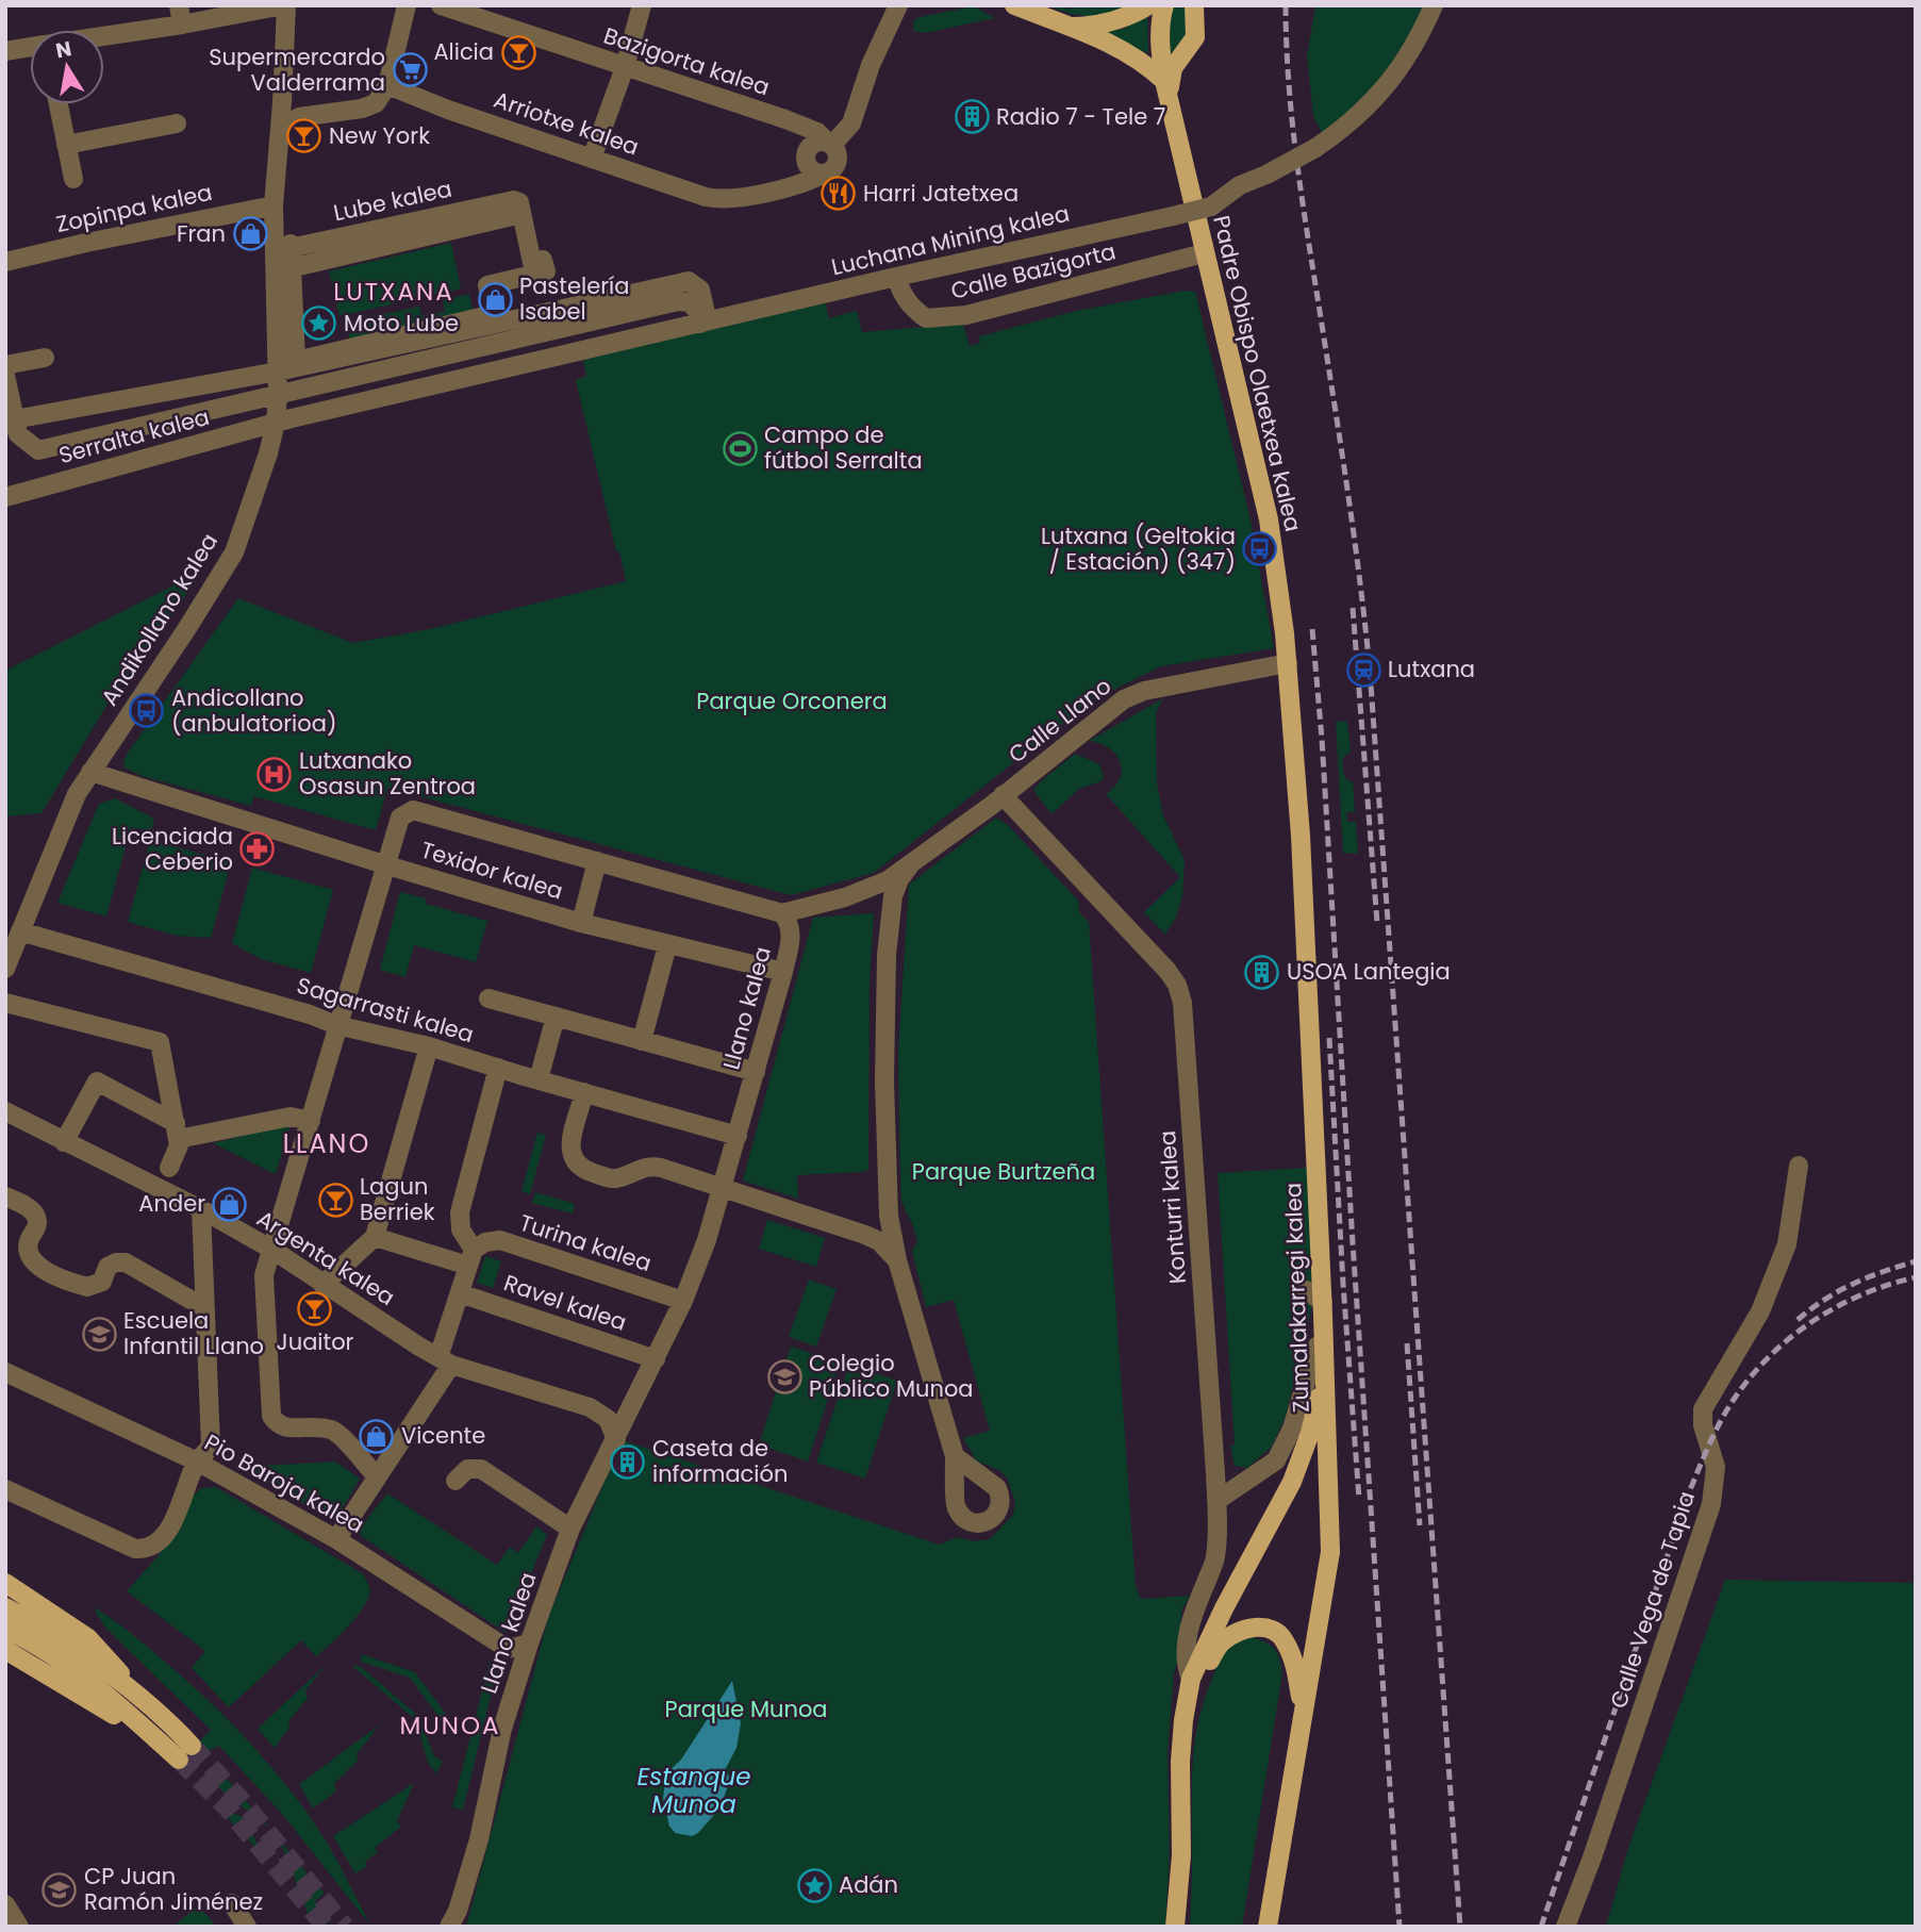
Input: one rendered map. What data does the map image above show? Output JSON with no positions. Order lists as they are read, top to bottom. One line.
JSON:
{"streets":{"main road":["Padre Obispo Olaetxea kalea","Zumalakarregi kalea"],"street":["Bazigorta kalea","Arriotxe kalea","Lube kalea","Zopinpa kalea","Luchana Mining kalea","Calle Bazigorta","Serralta kalea","Andikollano kalea","Calle Llano","Texidor kalea","Llano kalea","Sagarrasti kalea","Konturri kalea","Turina kalea","Argenta kalea","Ravel kalea","Pio Baroja kalea","Calle Vega de Tapia"]},"crossings":[["Bazigorta kalea","Arriotxe kalea"],["Lube kalea","Andikollano kalea"],["Zopinpa kalea","Andikollano kalea"],["Luchana Mining kalea","Calle Bazigorta"],["Luchana Mining kalea","Serralta kalea"],["Luchana Mining kalea","Andikollano kalea"],["Calle Bazigorta","Padre Obispo Olaetxea kalea"],["Padre Obispo Olaetxea kalea","Calle Llano"],["Padre Obispo Olaetxea kalea","Zumalakarregi kalea"],["Serralta kalea","Andikollano kalea"],["Andikollano kalea","Texidor kalea"],["Andikollano kalea","Sagarrasti kalea"],["Calle Llano","Konturri kalea"],["Calle Llano","Zumalakarregi kalea"],["Texidor kalea","Llano kalea"],["Llano kalea","Sagarrasti kalea"],["Llano kalea","Turina kalea"],["Llano kalea","Argenta kalea"],["Llano kalea","Ravel kalea"],["Llano kalea","Pio Baroja kalea"]],"districts":["LUTXANA","LLANO","MUNOA"],"water":["Estanque Munoa"],"parks":["Parque Orconera","Parque Burtzeña","Parque Munoa"],"places":{"bar":["Alicia","New York","Lagun Berriek","Juaitor"],"supermarket":["Supermercardo Valderrama"],"building":["Radio 7 - Tele 7","USOA Lantegia","Caseta de información"],"restaurant":["Harri Jatetxea"],"shop":["Fran","Pastelería Isabel","Ander","Vicente"],"place":["Moto Lube","Adán"],"sports":["Campo de fútbol Serralta"],"bus stop":["Lutxana (Geltokia / Estación) (347)","Andicollano (anbulatorioa)"],"station":["Lutxana"],"hospital":["Lutxanako Osasun Zentroa"],"pharmacy":["Licenciada Ceberio"],"school or university":["Escuela Infantil Llano","Colegio Público Munoa","CP Juan Ramón Jiménez"]},"north":"top"}
